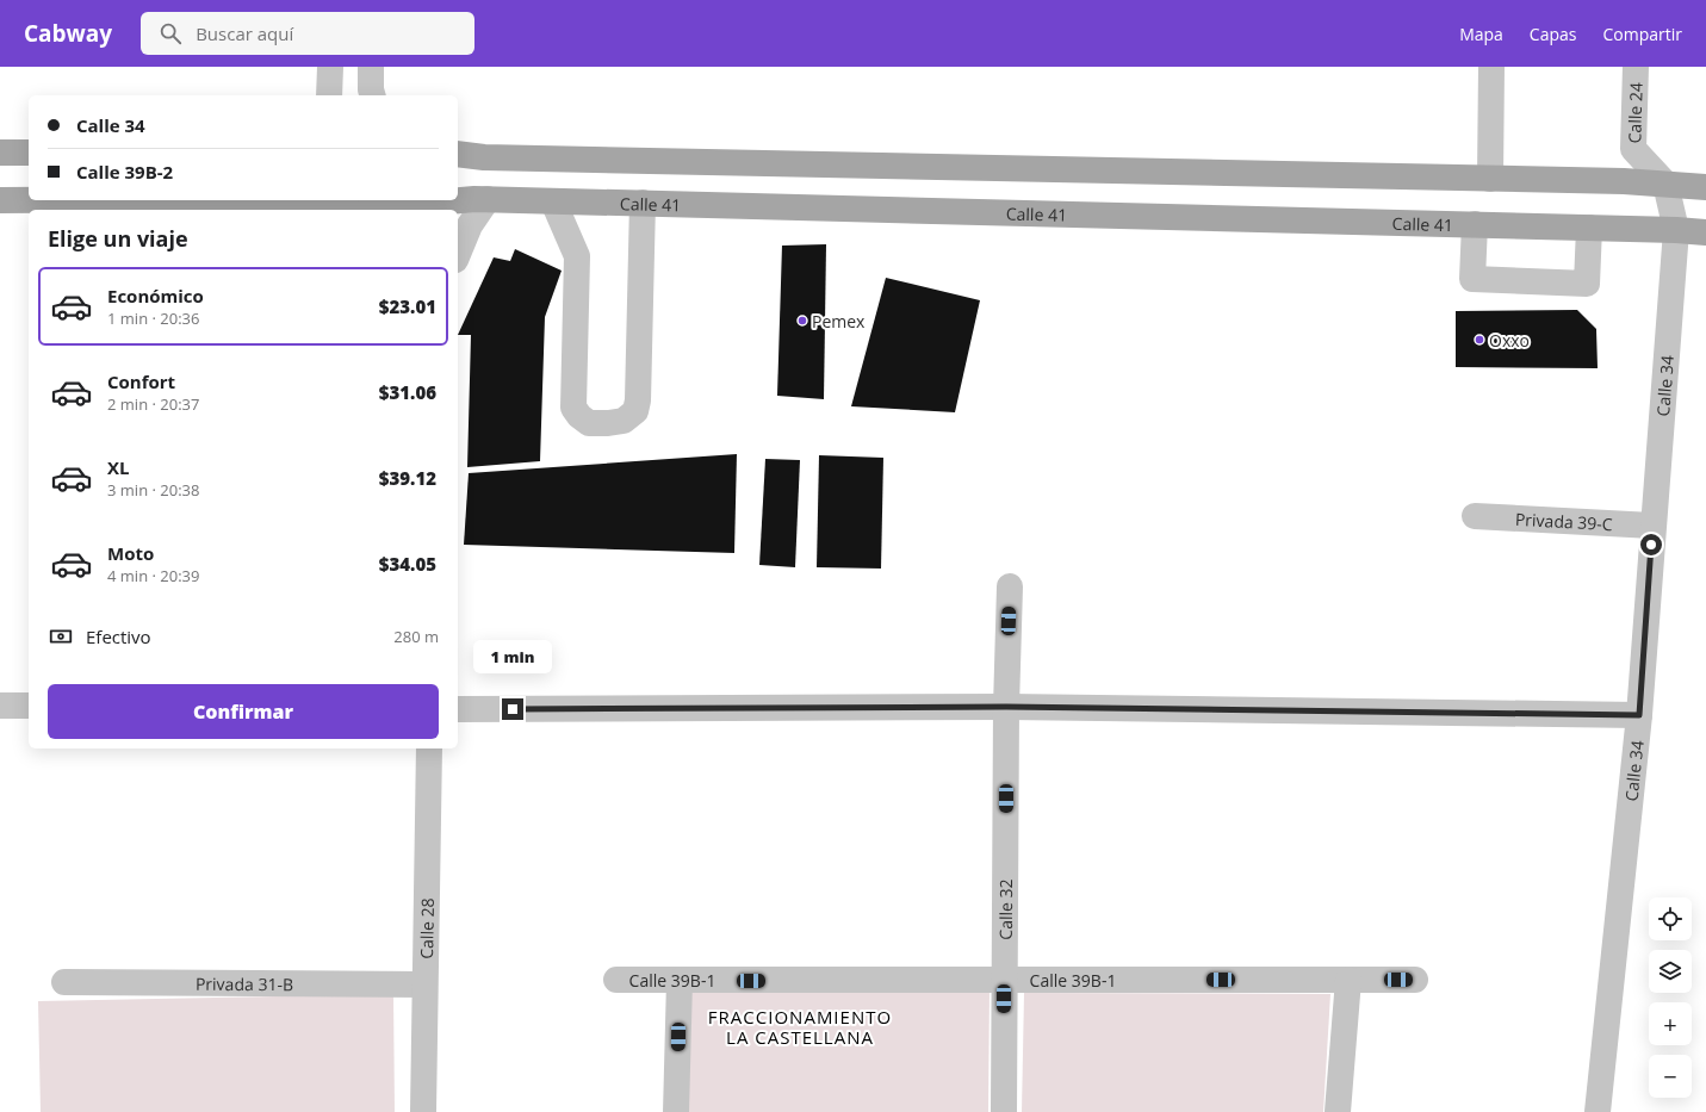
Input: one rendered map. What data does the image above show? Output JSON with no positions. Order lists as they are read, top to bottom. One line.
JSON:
{"streets":{"main road":["Calle 41"],"street":["Calle 24","Calle 34","Privada 39-C","Calle 32","Calle 28","Calle 39B-1","Privada 31-B"]},"crossings":[["Calle 24","Calle 41"],["Calle 24","Calle 34"],["Calle 41","Calle 34"],["Calle 34","Privada 39-C"],["Calle 32","Calle 39B-1"],["Calle 28","Privada 31-B"]],"districts":["FRACCIONAMIENTO LA CASTELLANA"],"places":["Pemex","Oxxo"],"page":{"header":"Cabway","search":"Buscar aquí","nav":["Mapa","Capas","Compartir"],"banner":["Calle 34","Calle 39B-2"],"heading":"Elige un viaje","list":[{"name":"Económico","note":"1 min · 20:36","value":"$23.01"},{"name":"Confort","note":"2 min · 20:37","value":"$31.06"},{"name":"XL","note":"3 min · 20:38","value":"$39.12"},{"name":"Moto","note":"4 min · 20:39","value":"$34.05"}],"pay":["Efectivo","280 m"],"bubble":"1 min","buttons":"Confirmar","map_buttons":["+","−"]}}
